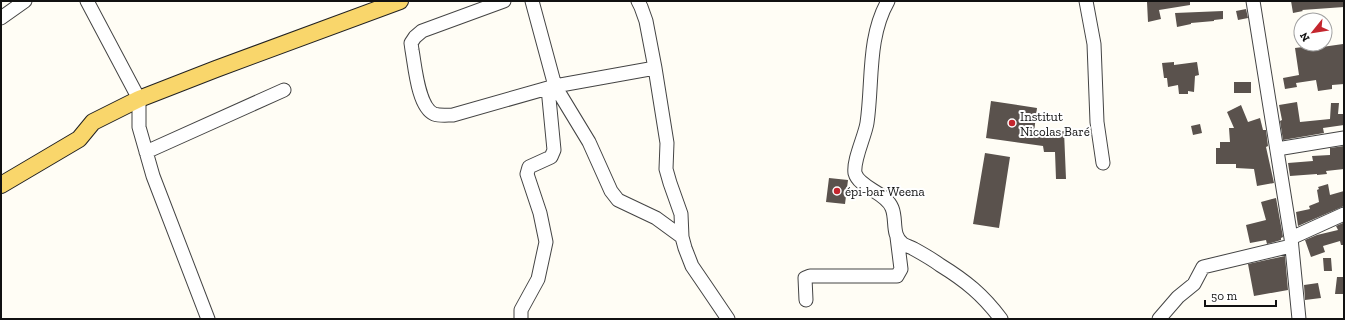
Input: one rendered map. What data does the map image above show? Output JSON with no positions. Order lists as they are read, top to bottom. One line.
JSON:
{"places":["Institut Nicolas Baré","épi-bar Weena"],"scale_bar":"50 m","north":"bottom left"}
